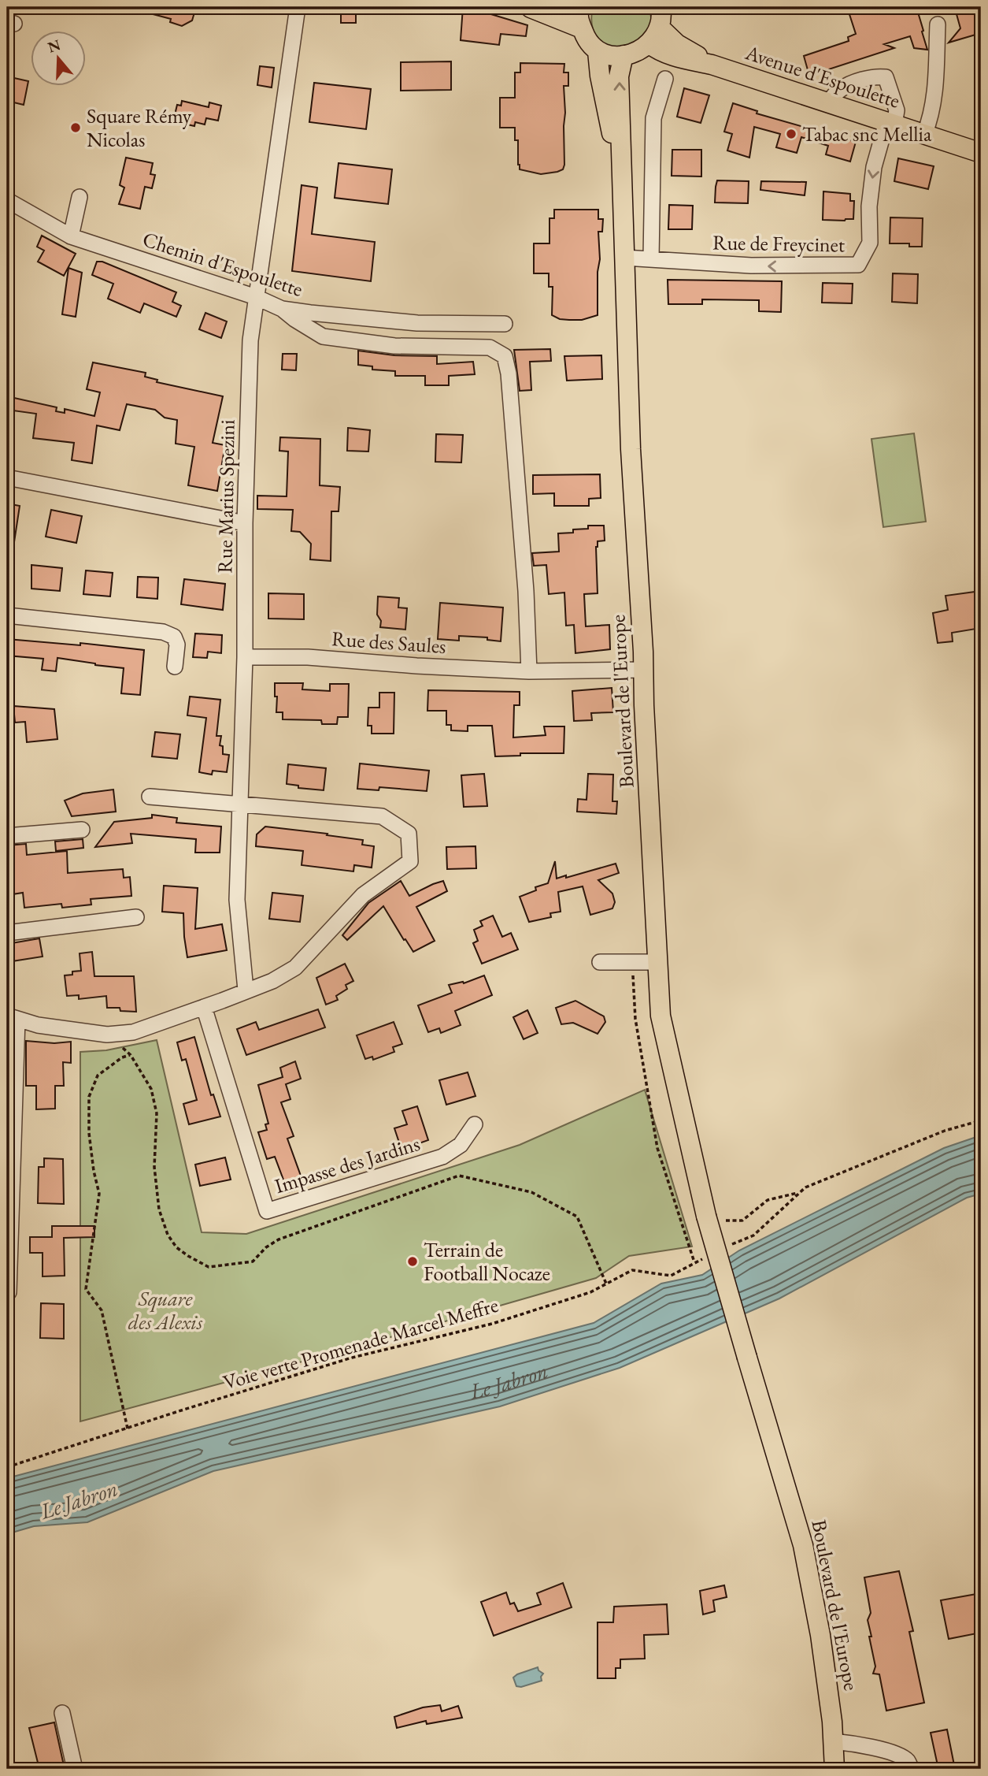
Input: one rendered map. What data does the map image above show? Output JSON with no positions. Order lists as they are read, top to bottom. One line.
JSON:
{"streets":{"main road":["Avenue d'Espoulette","Boulevard de l'Europe"],"street":["Rue de Freycinet","Chemin d'Espoulette","Rue Marius Spezini","Rue des Saules","Impasse des Jardins"],"path":["Voie verte Promenade Marcel Meffre"]},"crossings":[["Avenue d'Espoulette","Rue de Freycinet"],["Rue de Freycinet","Boulevard de l'Europe"],["Chemin d'Espoulette","Rue Marius Spezini"],["Rue Marius Spezini","Rue des Saules"]],"water":["Le Jabron"],"parks":["Square des Alexis"],"places":["Square Rémy Nicolas","Tabac snc Mellia","Terrain de Football Nocaze"],"north":"top"}
